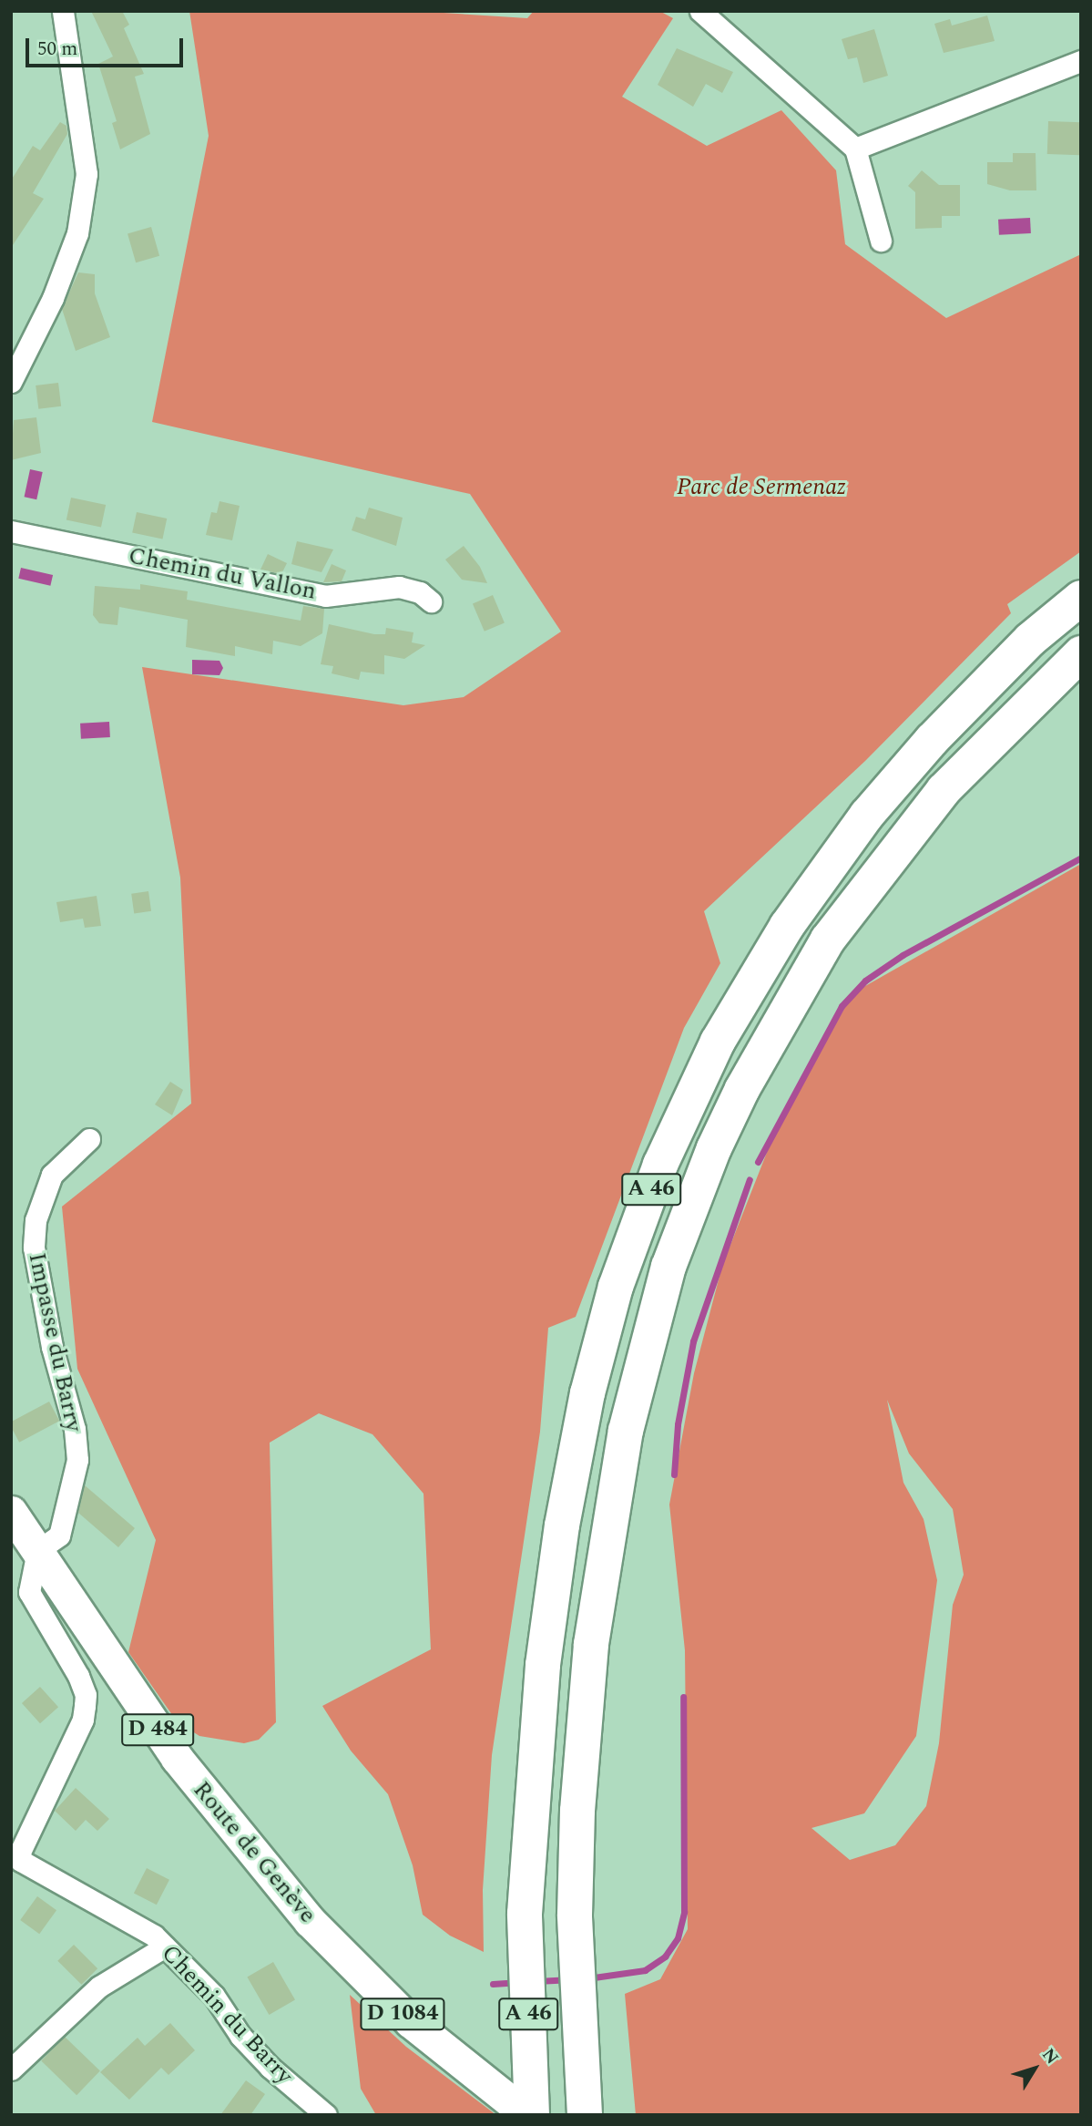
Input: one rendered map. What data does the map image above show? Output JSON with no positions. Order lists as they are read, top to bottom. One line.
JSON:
{"streets":{"highway":["A 46"],"main road":["D 484","Route de Genève","D 1084"],"street":["Chemin du Vallon","Impasse du Barry","Chemin du Barry"]},"crossings":[["A 46","Route de Genève"],["Impasse du Barry","Route de Genève"],["Impasse du Barry","Chemin du Barry"],["Route de Genève","Chemin du Barry"]],"parks":["Parc de Sermenaz"],"scale_bar":"50 m","north":"top right"}
